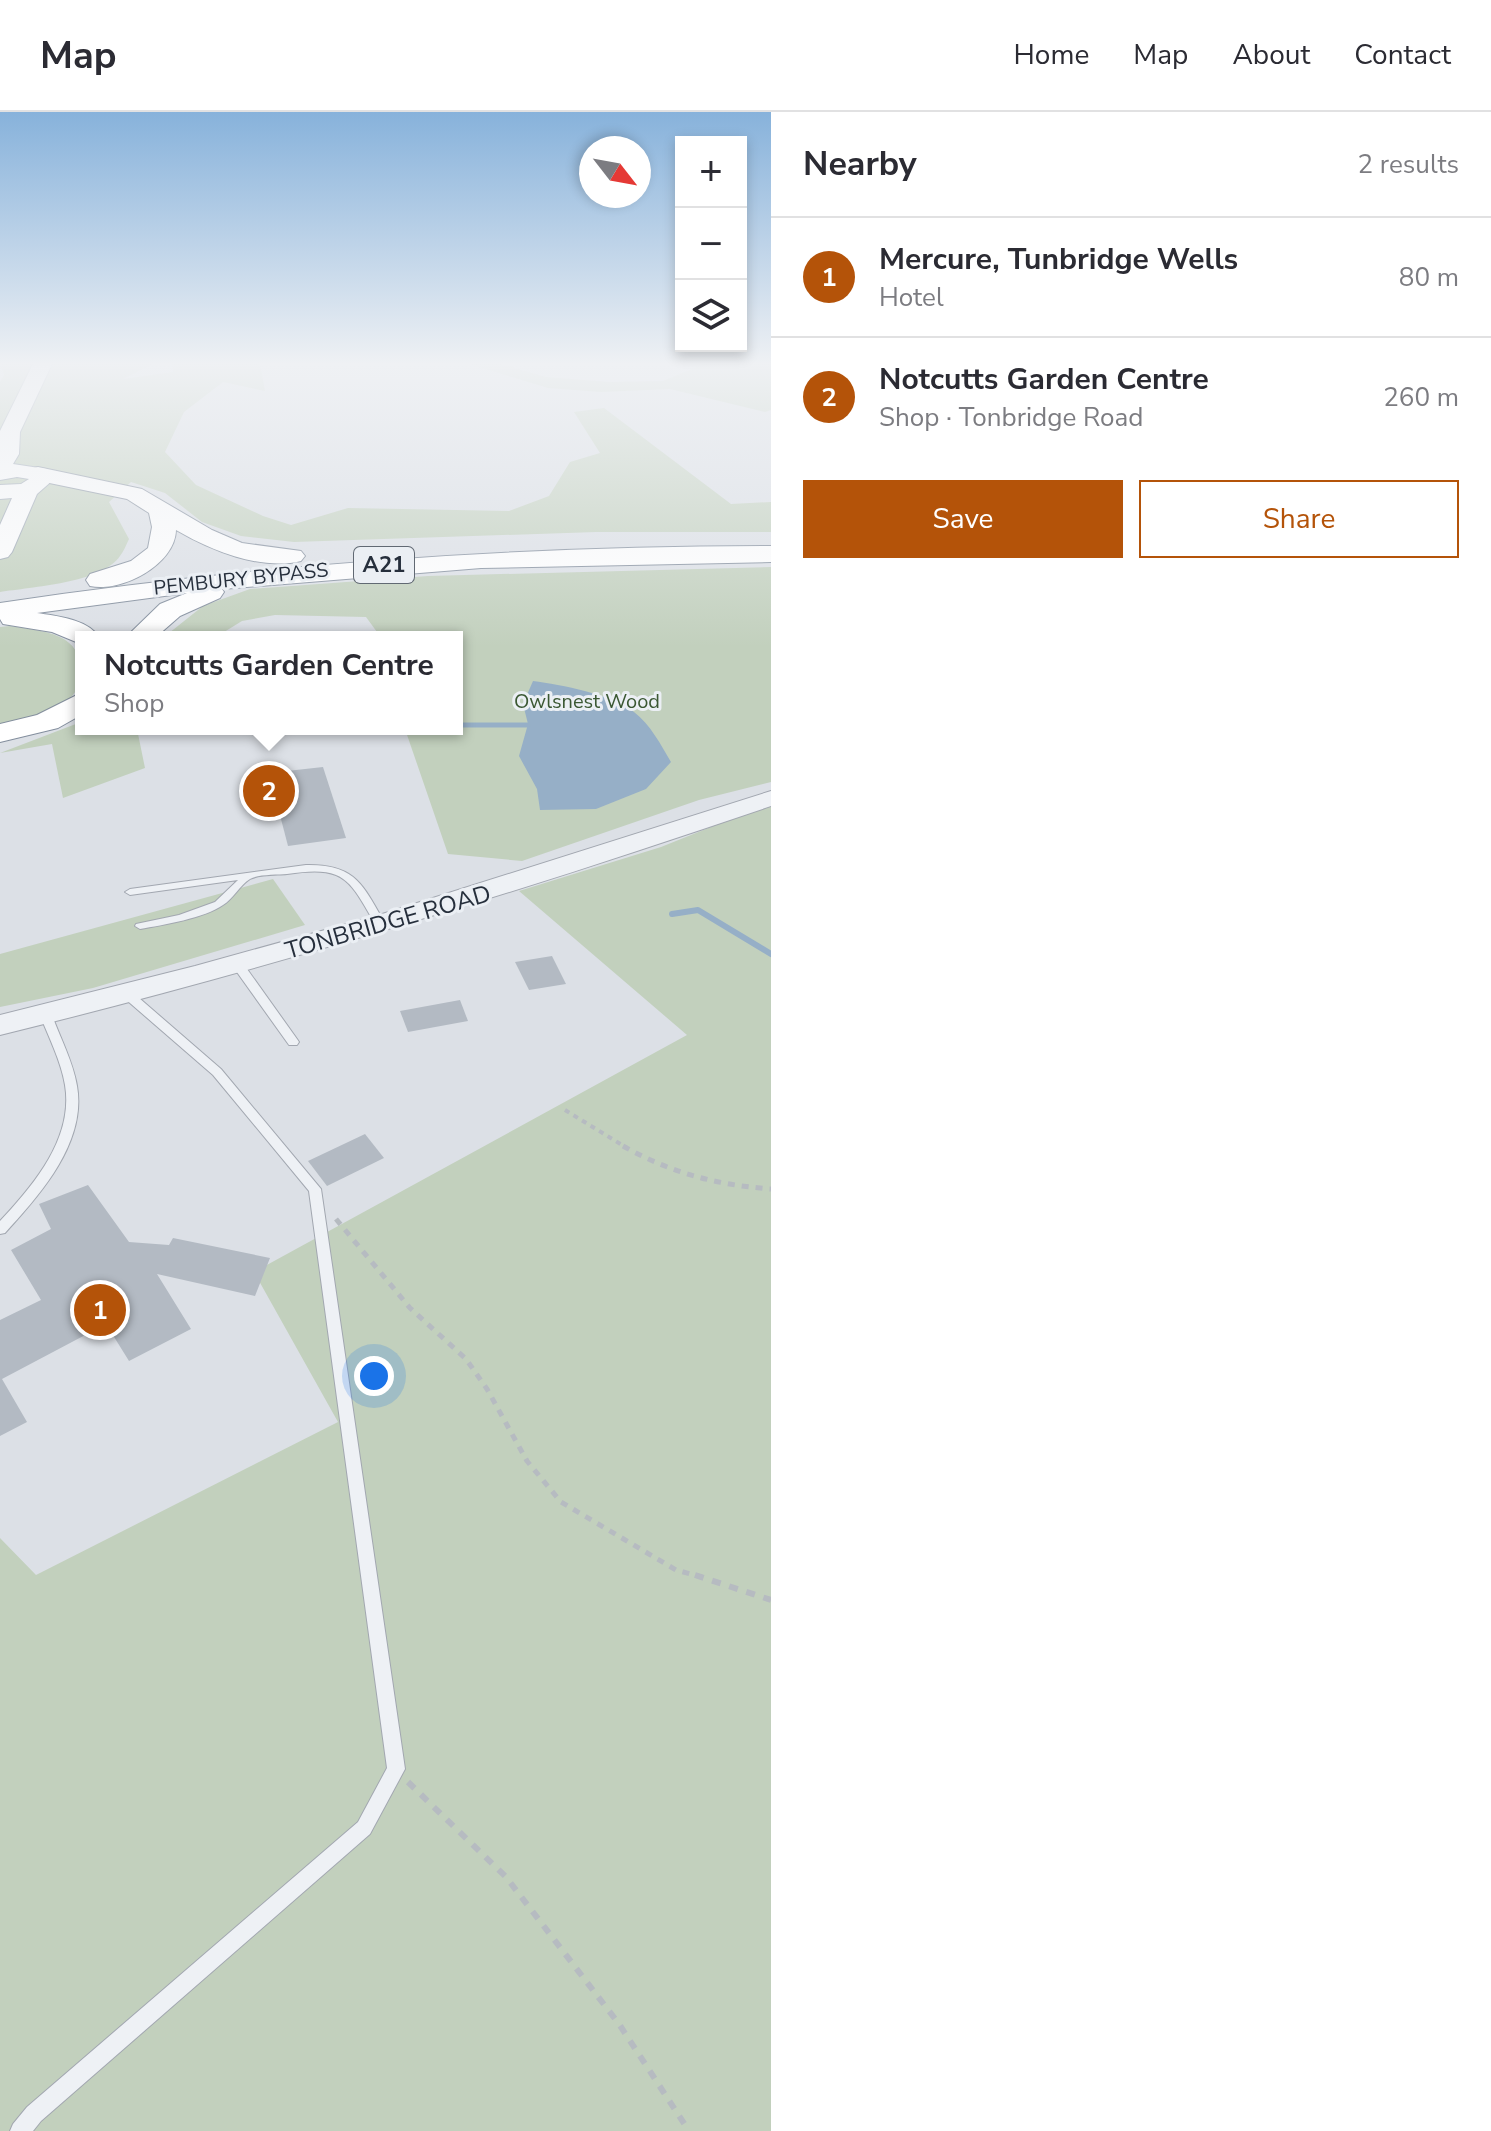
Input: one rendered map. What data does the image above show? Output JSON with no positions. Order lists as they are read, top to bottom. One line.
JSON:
{"streets":{"highway":["A21","PEMBURY BYPASS"],"street":["TONBRIDGE ROAD"]},"crossings":[["A21","PEMBURY BYPASS"]],"parks":["Owlsnest Wood"],"north":"bottom right","page":{"header":"Map","nav":["Home","Map","About","Contact"],"heading":["Nearby","2 results"],"map_buttons":["+","−"],"list":[{"mark":"1","name":"Mercure, Tunbridge Wells","note":"Hotel","value":"80 m"},{"mark":"2","name":"Notcutts Garden Centre","note":"Shop · Tonbridge Road","value":"260 m"}],"buttons":["Save","Share"],"popup":["Notcutts Garden Centre","Shop"],"pins":["2","1"]}}
